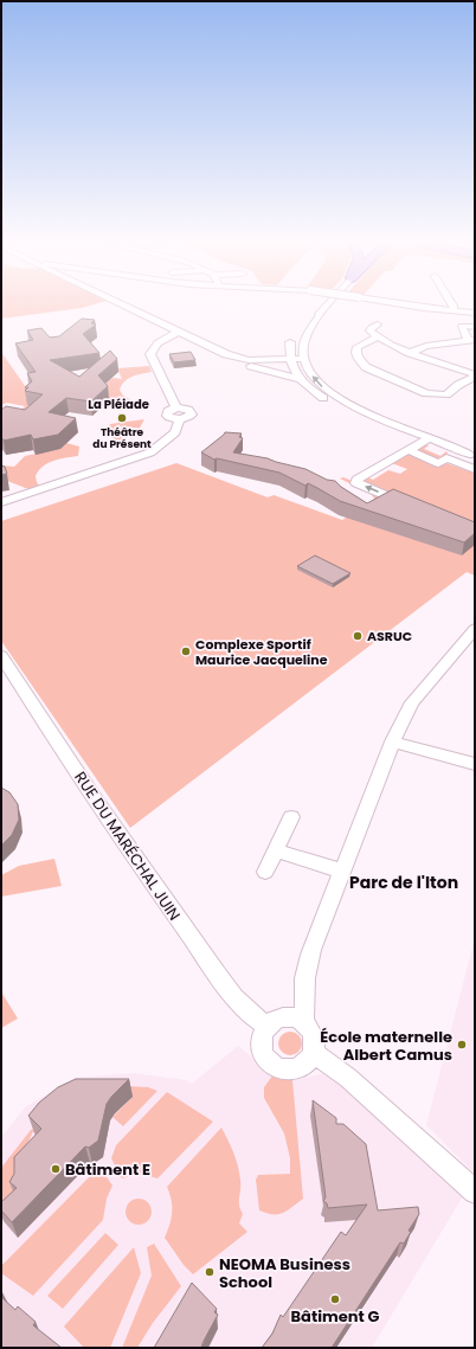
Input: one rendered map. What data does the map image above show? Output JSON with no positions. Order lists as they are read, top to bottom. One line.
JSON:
{"streets":{"street":["RUE DU MARÉCHAL JUIN"]},"districts":["La Pléiade","Parc de l'Iton"],"places":["Théâtre du Présent","ASRUC","Complexe Sportif Maurice Jacqueline","École maternelle Albert Camus","Bâtiment E","NEOMA Business School","Bâtiment G"]}
